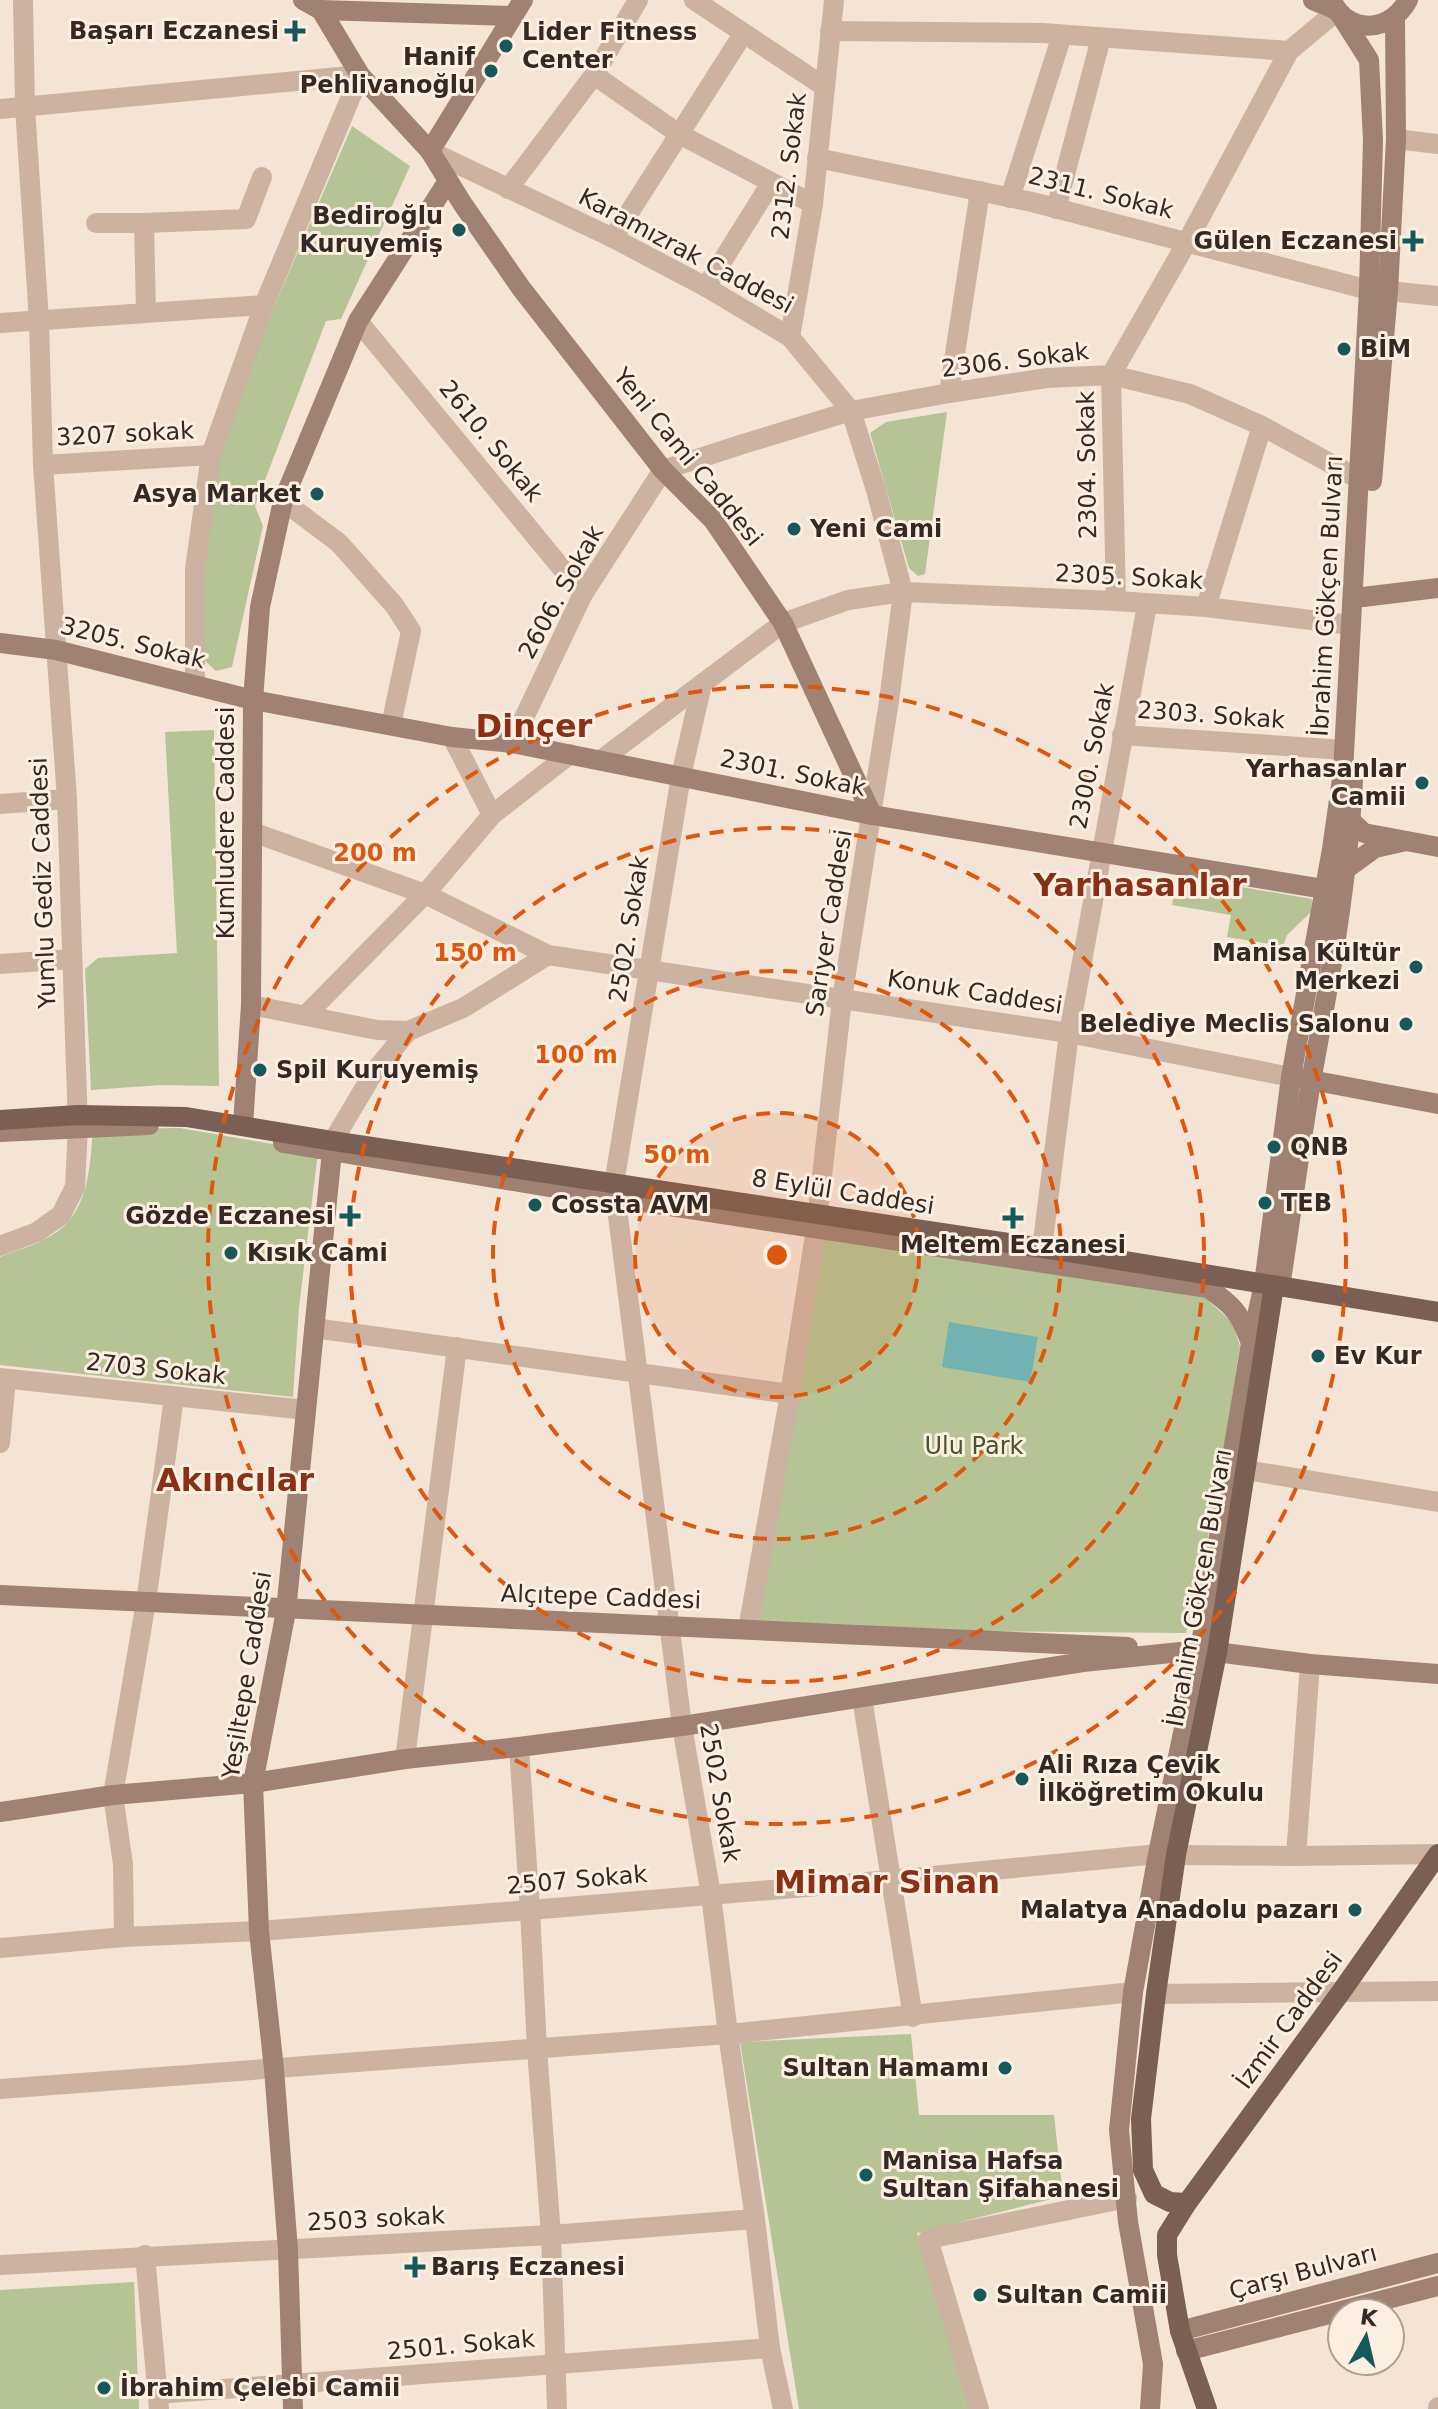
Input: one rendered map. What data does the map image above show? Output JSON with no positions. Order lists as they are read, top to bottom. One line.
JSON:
{"streets":{"main road":["Yeni Cami Caddesi","İbrahim Gökçen Bulvarı","3205. Sokak","2301. Sokak","Kumludere Caddesi","Konuk Caddesi","8 Eylül Caddesi","Alçıtepe Caddesi","Yeşiltepe Caddesi","İzmir Caddesi","Çarşı Bulvarı"],"street":["2312. Sokak","2311. Sokak","Karamızrak Caddesi","2306. Sokak","3207 sokak","2610. Sokak","2304. Sokak","2305. Sokak","2606. Sokak","2303. Sokak","2300. Sokak","Yumlu Gediz Caddesi","Sarıyer Caddesi","2502. Sokak","2703 Sokak","2502 Sokak","2507 Sokak","2503 sokak","2501. Sokak"]},"crossings":[["2312. Sokak","2311. Sokak"],["2312. Sokak","Karamızrak Caddesi"],["2311. Sokak","2306. Sokak"],["2311. Sokak","İbrahim Gökçen Bulvarı"],["Karamızrak Caddesi","2306. Sokak"],["Karamızrak Caddesi","Yeni Cami Caddesi"],["Karamızrak Caddesi","2305. Sokak"],["Karamızrak Caddesi","Sarıyer Caddesi"],["2306. Sokak","Yeni Cami Caddesi"],["2306. Sokak","2304. Sokak"],["2306. Sokak","2606. Sokak"],["3207 sokak","Yumlu Gediz Caddesi"],["2610. Sokak","2606. Sokak"],["2610. Sokak","Kumludere Caddesi"],["Yeni Cami Caddesi","2305. Sokak"],["Yeni Cami Caddesi","2606. Sokak"],["Yeni Cami Caddesi","2301. Sokak"],["Yeni Cami Caddesi","Kumludere Caddesi"],["Yeni Cami Caddesi","Sarıyer Caddesi"],["2304. Sokak","2305. Sokak"],["2305. Sokak","İbrahim Gökçen Bulvarı"],["2305. Sokak","2300. Sokak"],["2305. Sokak","2301. Sokak"],["2305. Sokak","Sarıyer Caddesi"],["2305. Sokak","2502. Sokak"],["2606. Sokak","2301. Sokak"],["İbrahim Gökçen Bulvarı","2303. Sokak"],["İbrahim Gökçen Bulvarı","2301. Sokak"],["İbrahim Gökçen Bulvarı","Konuk Caddesi"],["İbrahim Gökçen Bulvarı","8 Eylül Caddesi"],["İbrahim Gökçen Bulvarı","Alçıtepe Caddesi"],["İbrahim Gökçen Bulvarı","2507 Sokak"],["İbrahim Gökçen Bulvarı","İzmir Caddesi"],["3205. Sokak","2301. Sokak"],["3205. Sokak","Kumludere Caddesi"],["3205. Sokak","Yumlu Gediz Caddesi"],["2303. Sokak","2300. Sokak"],["2300. Sokak","2301. Sokak"],["2300. Sokak","Konuk Caddesi"],["2300. Sokak","8 Eylül Caddesi"],["2301. Sokak","Kumludere Caddesi"],["2301. Sokak","Sarıyer Caddesi"],["2301. Sokak","2502. Sokak"],["Kumludere Caddesi","Konuk Caddesi"],["Kumludere Caddesi","8 Eylül Caddesi"],["Yumlu Gediz Caddesi","8 Eylül Caddesi"],["Sarıyer Caddesi","Konuk Caddesi"],["Sarıyer Caddesi","8 Eylül Caddesi"],["Sarıyer Caddesi","Alçıtepe Caddesi"],["2502. Sokak","Konuk Caddesi"],["2502. Sokak","8 Eylül Caddesi"],["2502. Sokak","2502 Sokak"],["8 Eylül Caddesi","Yeşiltepe Caddesi"],["8 Eylül Caddesi","2502 Sokak"],["2703 Sokak","Yeşiltepe Caddesi"],["Alçıtepe Caddesi","Yeşiltepe Caddesi"],["Alçıtepe Caddesi","2502 Sokak"],["Yeşiltepe Caddesi","2507 Sokak"],["Yeşiltepe Caddesi","2503 sokak"],["Yeşiltepe Caddesi","2501. Sokak"],["2502 Sokak","2507 Sokak"],["2502 Sokak","2503 sokak"],["2502 Sokak","2501. Sokak"],["2507 Sokak","İzmir Caddesi"]],"districts":["Dinçer","Yarhasanlar","Akıncılar","Mimar Sinan"],"parks":["Ulu Park"],"places":{"health":["Başarı Eczanesi","Gülen Eczanesi","Gözde Eczanesi","Meltem Eczanesi","Barış Eczanesi"],"other":["Lider Fitness Center","Hanif Pehlivanoğlu","Bediroğlu Kuruyemiş","BİM","Asya Market","Yeni Cami","Yarhasanlar Camii","Manisa Kültür Merkezi","Belediye Meclis Salonu","Spil Kuruyemiş","QNB","TEB","Cossta AVM","Kısık Cami","Ev Kur","Ali Rıza Çevik İlköğretim Okulu","Malatya Anadolu pazarı","Sultan Hamamı","Manisa Hafsa Sultan Şifahanesi","Sultan Camii","İbrahim Çelebi Camii"]},"north":"top","rings":["200 m","150 m","100 m","50 m"]}
